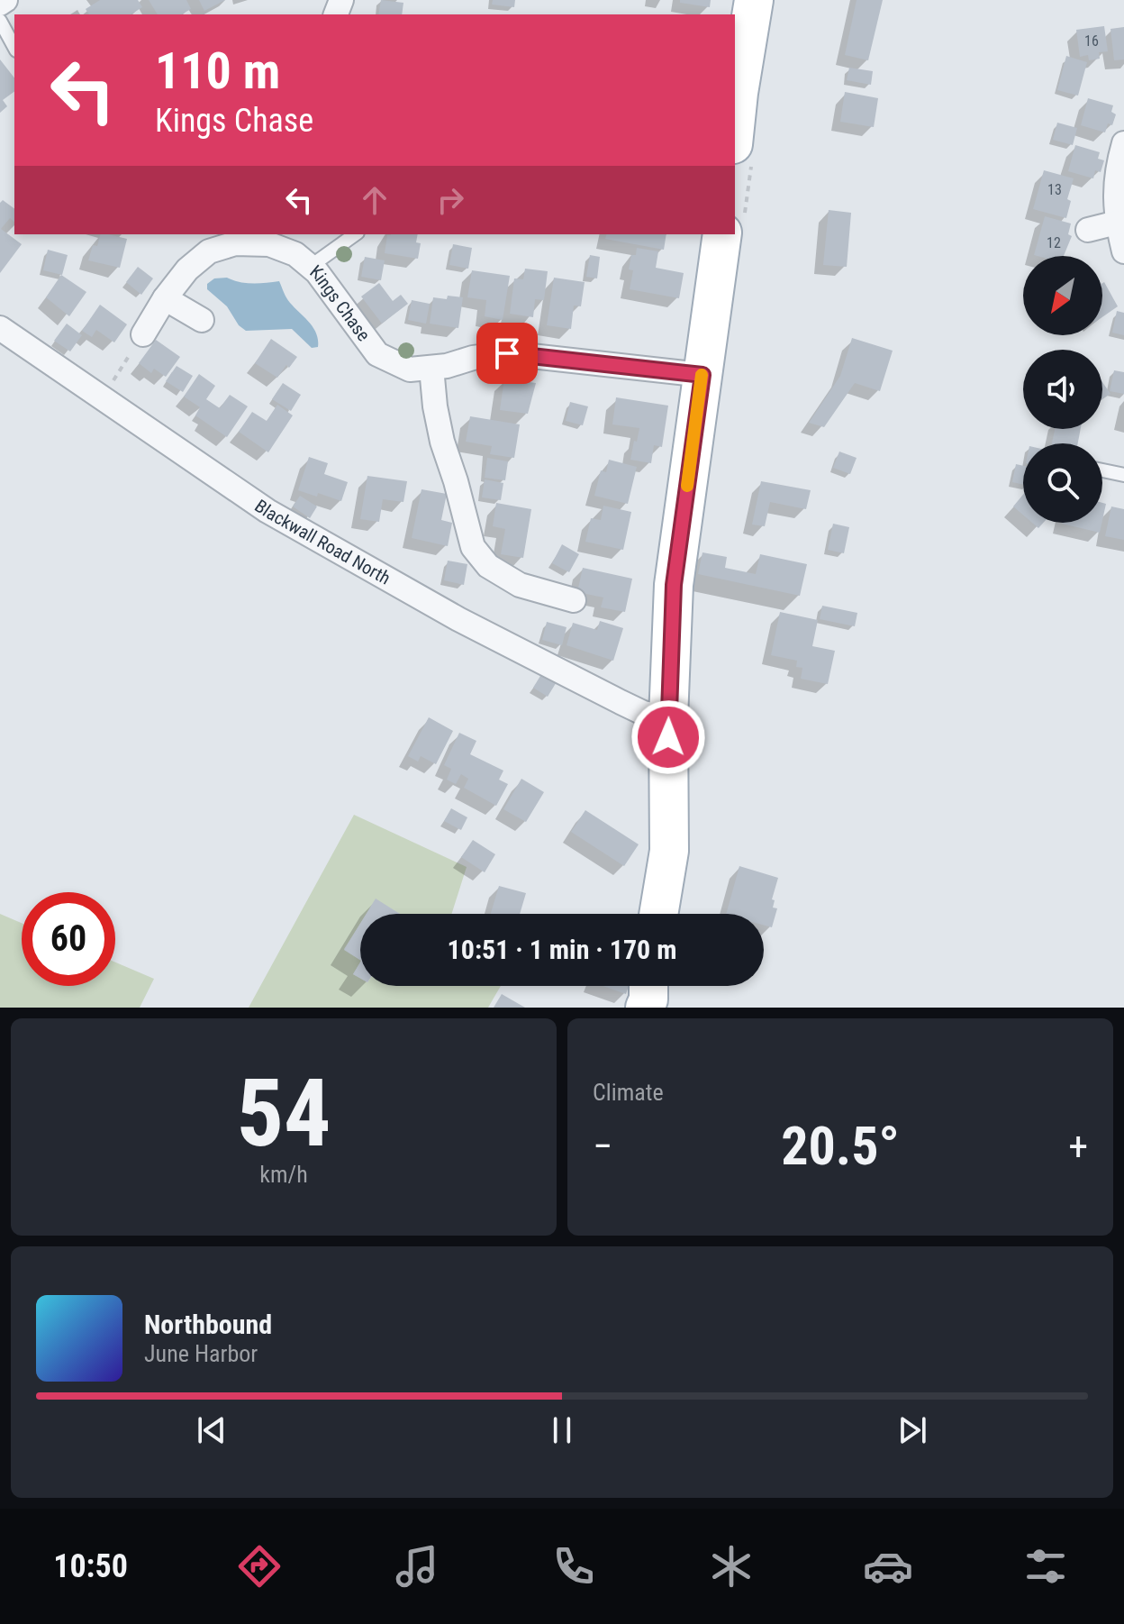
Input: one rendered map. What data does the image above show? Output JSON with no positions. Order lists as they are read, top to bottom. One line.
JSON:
{"streets":{"street":["Kings Chase","Blackwall Road North"]},"house_numbers":["16","13","12"],"north":"bottom left","page":{"turn":["110 m","Kings Chase"],"limit":"60","trip":"10:51 · 1 min · 170 m","tile":[["54","km/h"],"Climate"],"heat":["−","20.5°","+"],"song":["Northbound","June Harbor"],"tabs":"10:50"}}
